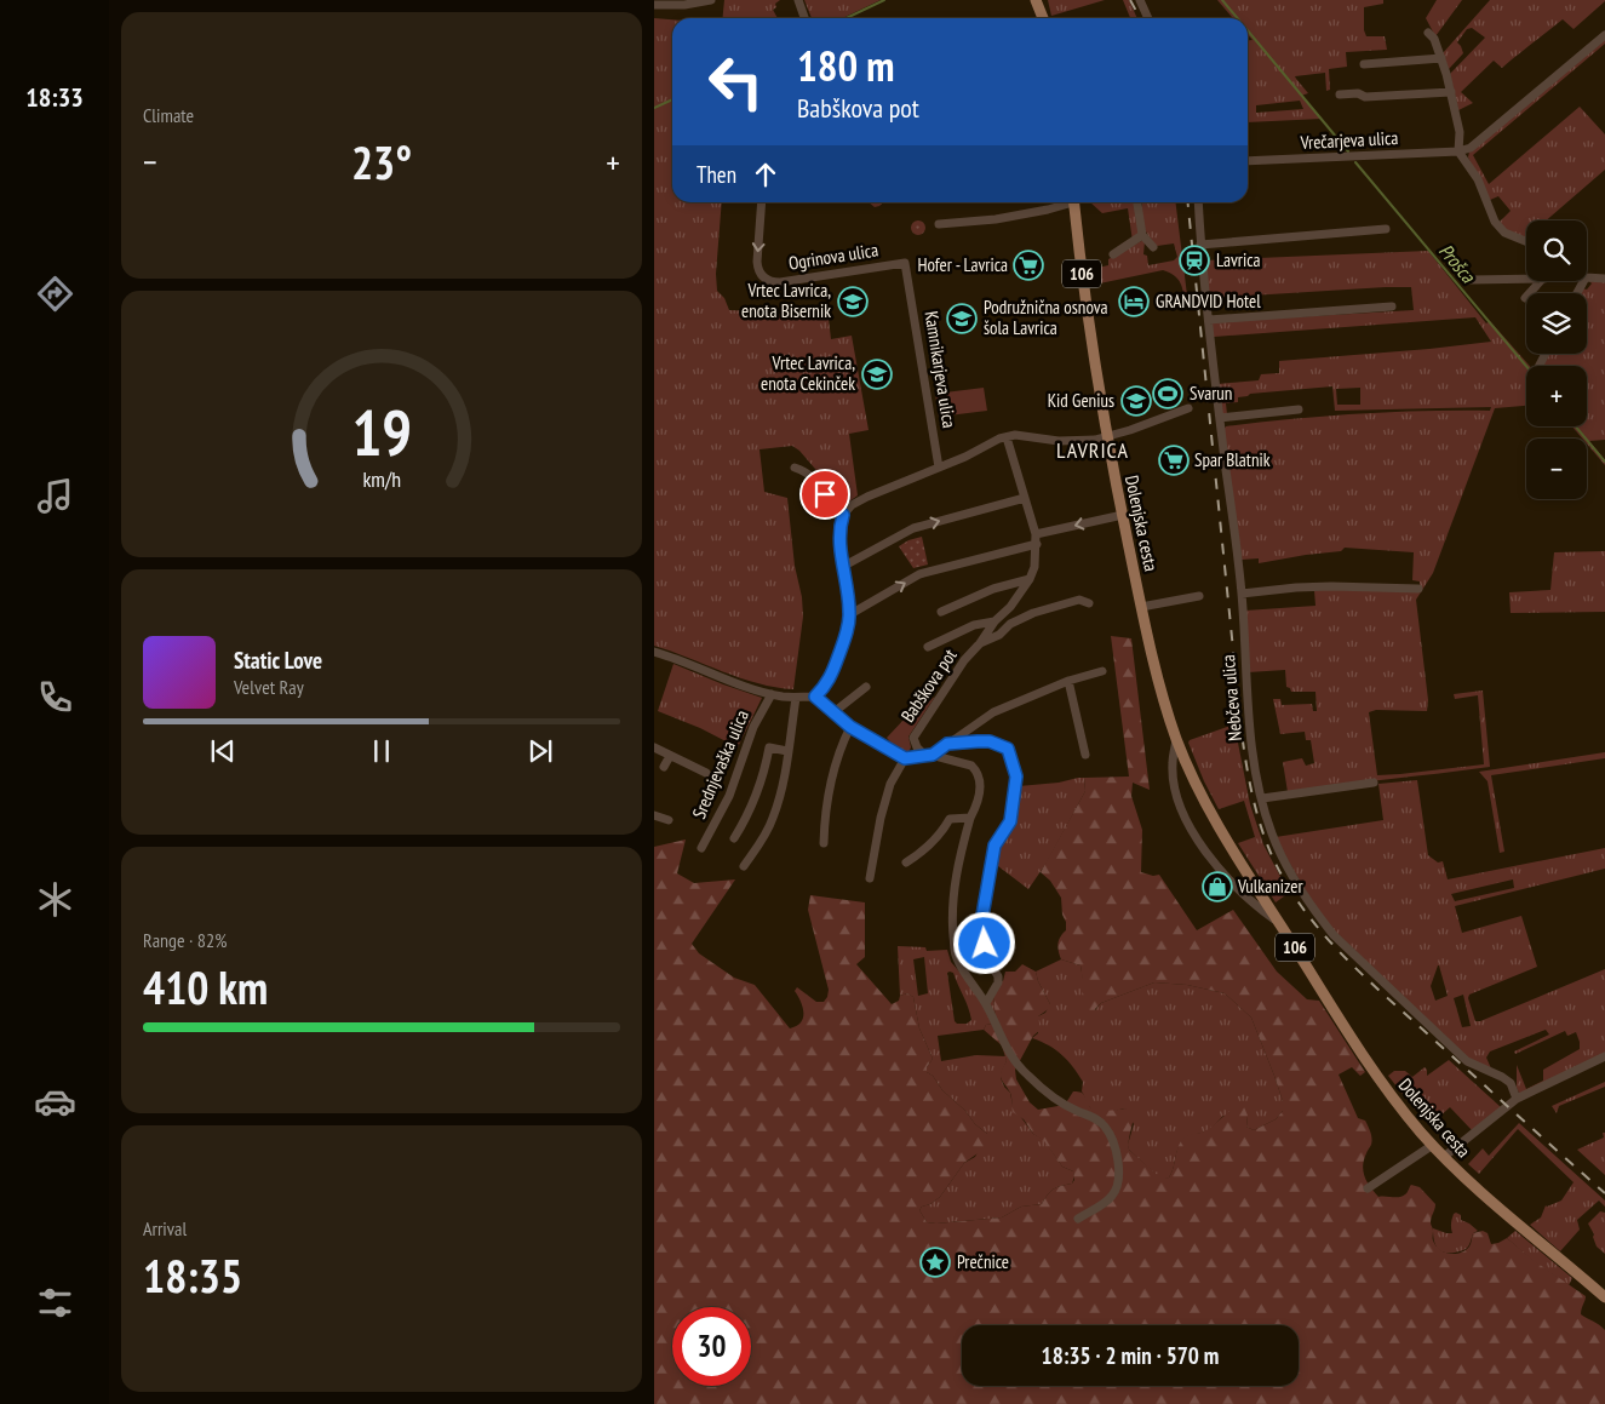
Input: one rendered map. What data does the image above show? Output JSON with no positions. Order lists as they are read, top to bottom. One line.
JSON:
{"streets":{"main road":["106","Dolenjska cesta"],"street":["Vrečarjeva ulica","Ogrinova ulica","Kamnikarjeva ulica","Babškova pot","Nebčeva ulica","Srednjevaška ulica"]},"crossings":[["Ogrinova ulica","Kamnikarjeva ulica"]],"districts":["LAVRICA"],"water":["Prošca"],"places":{"station":["Lavrica"],"supermarket":["Hofer - Lavrica","Spar Blatnik"],"school or university":["Vrtec Lavrica, enota Bisernik","Podružnična osnova šola Lavrica","Vrtec Lavrica, enota Cekinček","Kid Genius"],"hotel":["GRANDVID Hotel"],"sports":["Svarun"],"shop":["Vulkanizer"],"place":["Prečnice"]},"page":{"tabs":"18:33","tile":["Climate",["Range · 82%","410 km"],["Arrival","18:35"]],"turn":["180 m","Babškova pot"],"heat":["−","23°","+"],"then":"Then","map_buttons":["+","−"],"song":["Static Love","Velvet Ray"],"limit":"30","trip":"18:35 · 2 min · 570 m","gauge":["19","km/h"]}}
